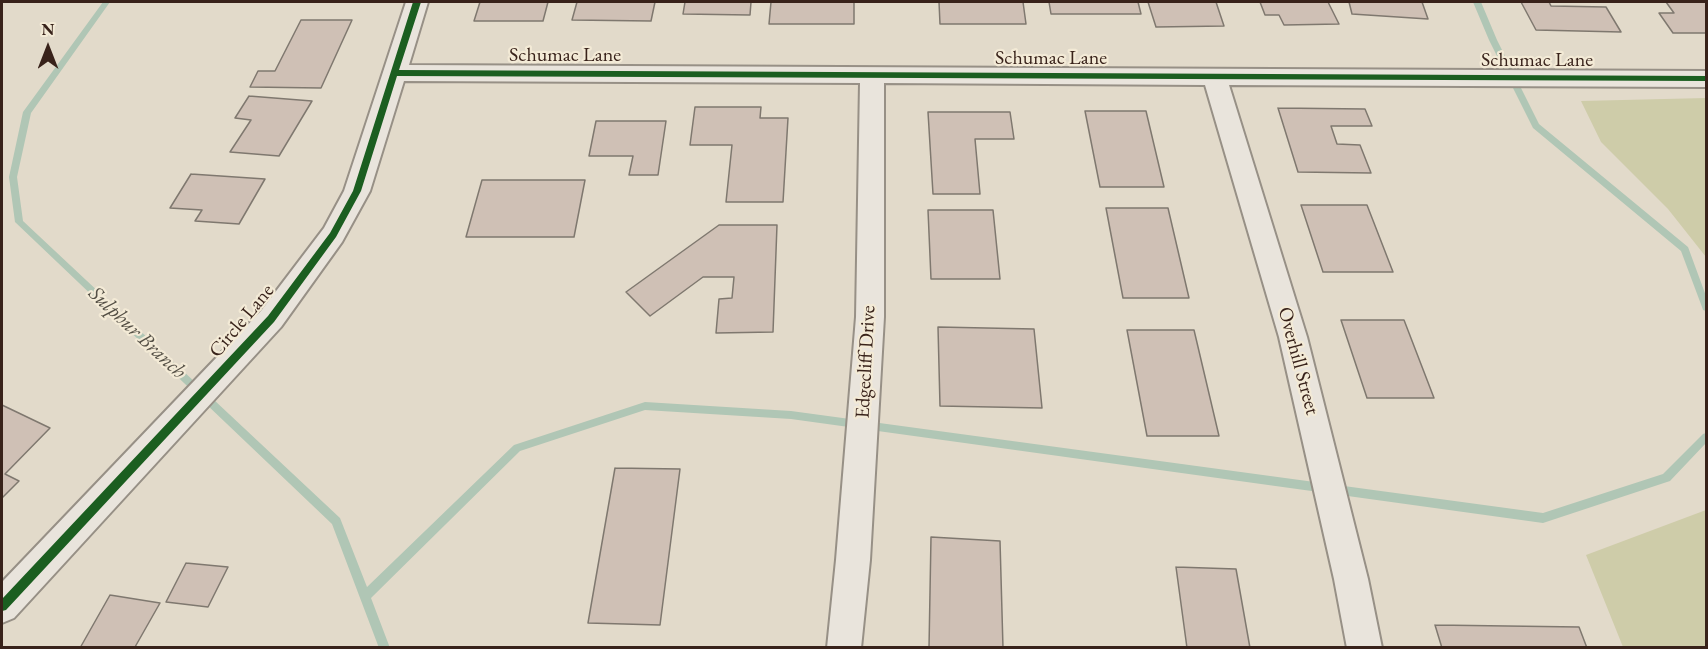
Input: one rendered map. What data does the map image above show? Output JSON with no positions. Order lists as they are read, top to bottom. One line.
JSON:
{"streets":{"street":["Schumac Lane","Circle Lane","Overhill Street","Edgecliff Drive"]},"crossings":[["Schumac Lane","Circle Lane"],["Schumac Lane","Overhill Street"],["Schumac Lane","Edgecliff Drive"]],"water":["Sulphur Branch"],"north":"top"}
